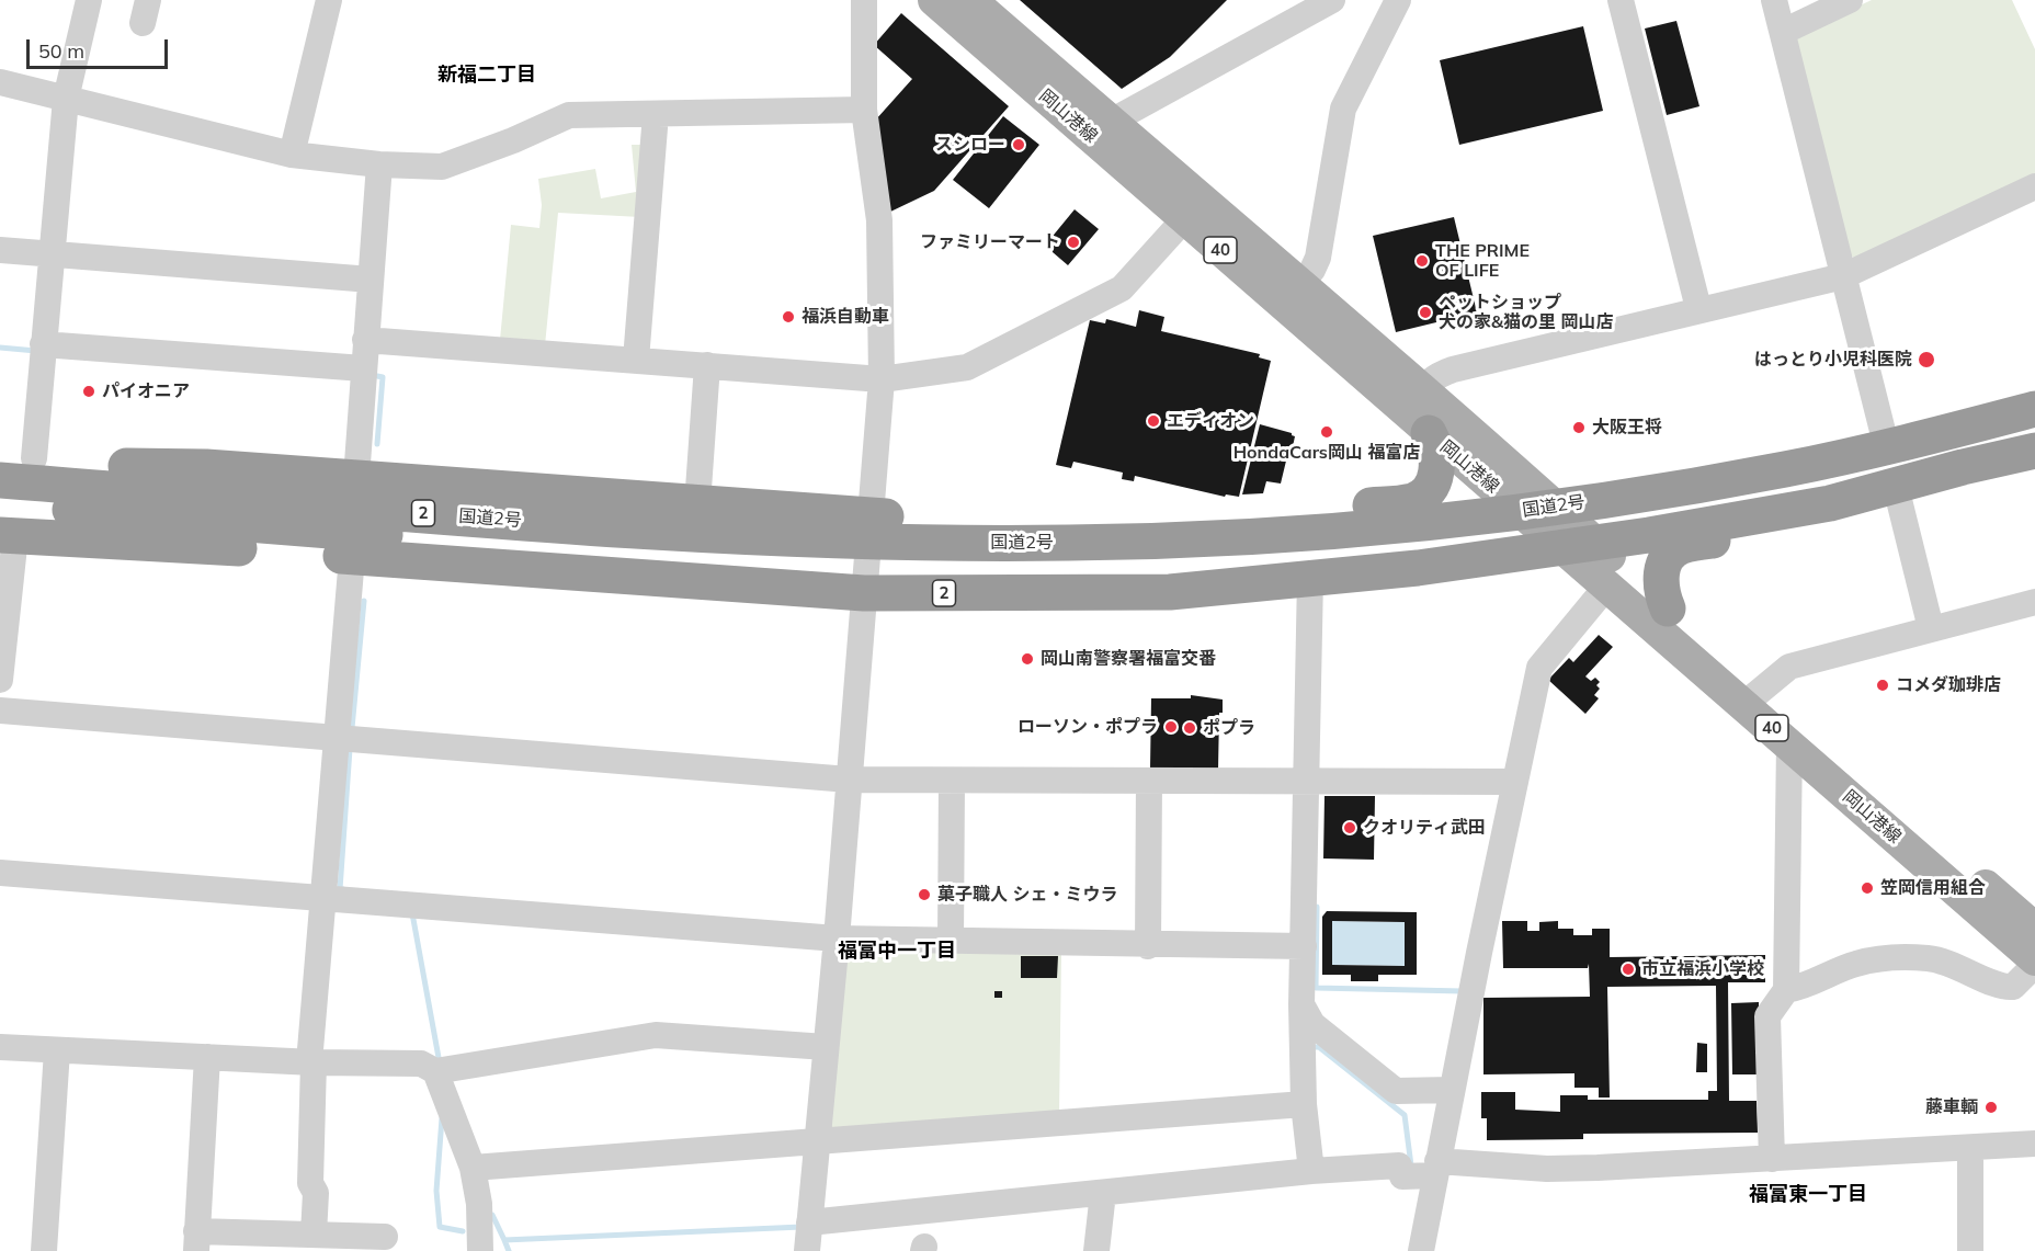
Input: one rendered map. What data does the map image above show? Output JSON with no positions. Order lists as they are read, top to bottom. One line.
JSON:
{"streets":{"highway":["国道2号","2"],"main road":["岡山港線","40"]},"crossings":[["岡山港線","2"],["国道2号","2"]],"districts":["新福二丁目","福富中一丁目","福富東一丁目"],"places":["スシロー","ファミリーマート","THE PRIME OF LIFE","ペットショップ 犬の家&猫の里 岡山店","福浜自動車","はっとり小児科医院","パイオニア","エディオン","大阪王将","HondaCars岡山 福富店","岡山南警察署福富交番","コメダ珈琲店","ローソン・ポプラ","ポプラ","クオリティ武田","笠岡信用組合","菓子職人 シェ・ミウラ","市立福浜小学校","藤車輌"],"scale_bar":"50 m"}
